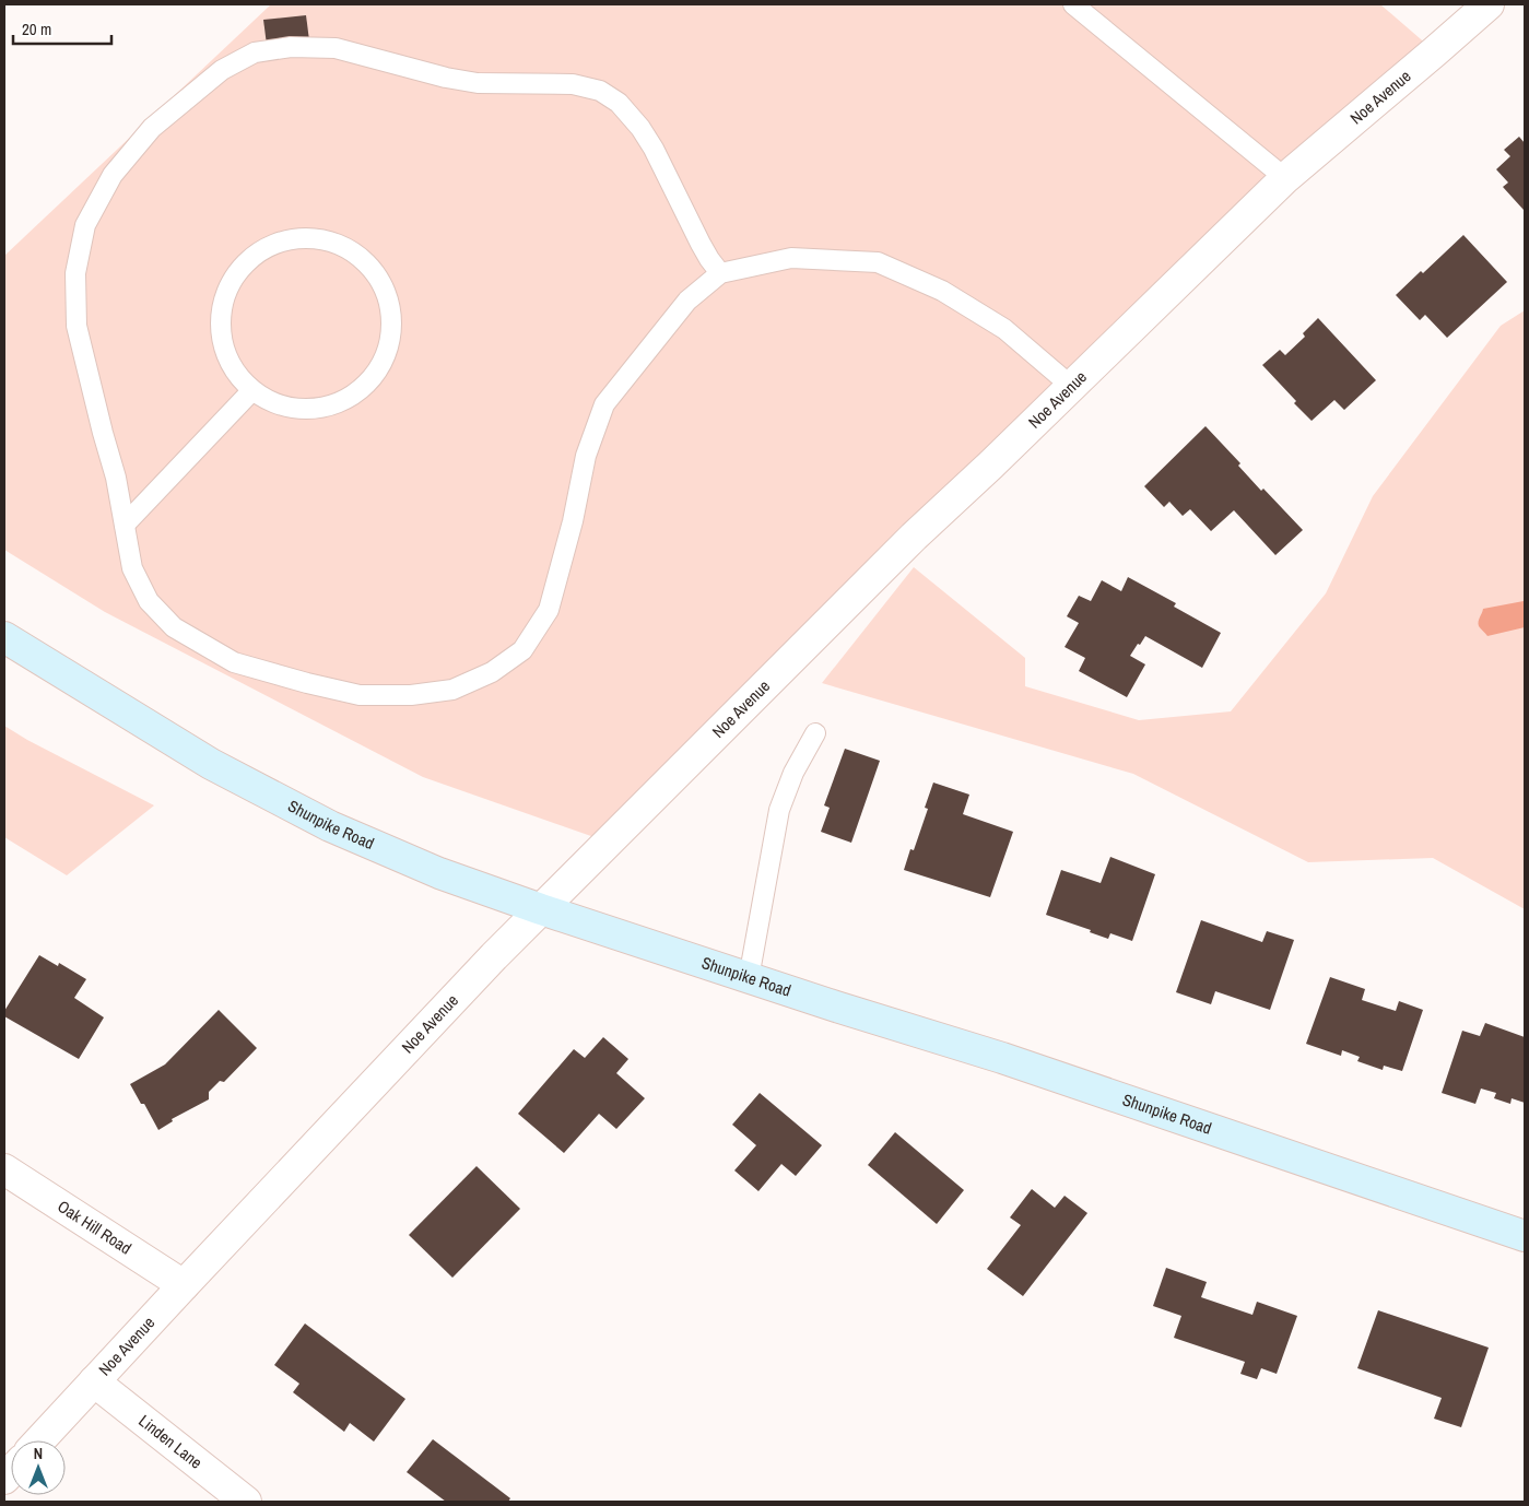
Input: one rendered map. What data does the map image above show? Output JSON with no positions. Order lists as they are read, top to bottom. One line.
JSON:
{"streets":{"main road":["Shunpike Road"],"street":["Noe Avenue","Oak Hill Road","Linden Lane"]},"crossings":[["Noe Avenue","Shunpike Road"],["Noe Avenue","Oak Hill Road"],["Noe Avenue","Linden Lane"]],"scale_bar":"20 m","north":"top"}
